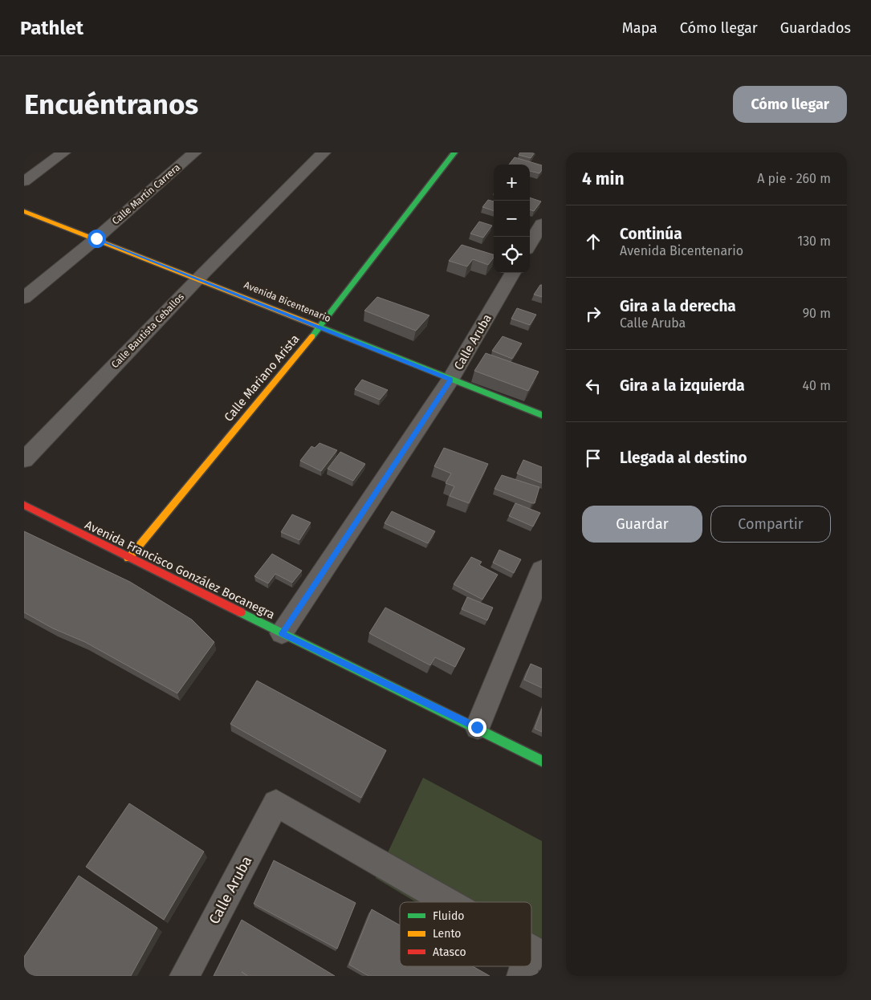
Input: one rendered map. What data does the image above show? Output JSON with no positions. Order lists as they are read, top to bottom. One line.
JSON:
{"streets":{"street":["Calle Martín Carrera","Avenida Bicentenario","Calle Bautista Ceballos","Calle Aruba","Calle Mariano Arista","Avenida Francisco González Bocanegra"]},"crossings":[["Calle Martín Carrera","Avenida Bicentenario"],["Avenida Bicentenario","Calle Bautista Ceballos"],["Avenida Bicentenario","Calle Aruba"],["Avenida Bicentenario","Calle Mariano Arista"],["Calle Aruba","Avenida Francisco González Bocanegra"],["Calle Mariano Arista","Avenida Francisco González Bocanegra"]],"legend":["Fluido","Lento","Atasco"],"page":{"header":"Pathlet","nav":["Mapa","Cómo llegar","Guardados"],"buttons":["Cómo llegar",["Guardar","Compartir"]],"title":"Encuéntranos","heading":["4 min","A pie · 260 m"],"map_buttons":["+","−"],"list":[["Continúa","Avenida Bicentenario","130 m"],["Gira a la derecha","Calle Aruba","90 m"],["Gira a la izquierda","40 m"],"Llegada al destino"]}}
